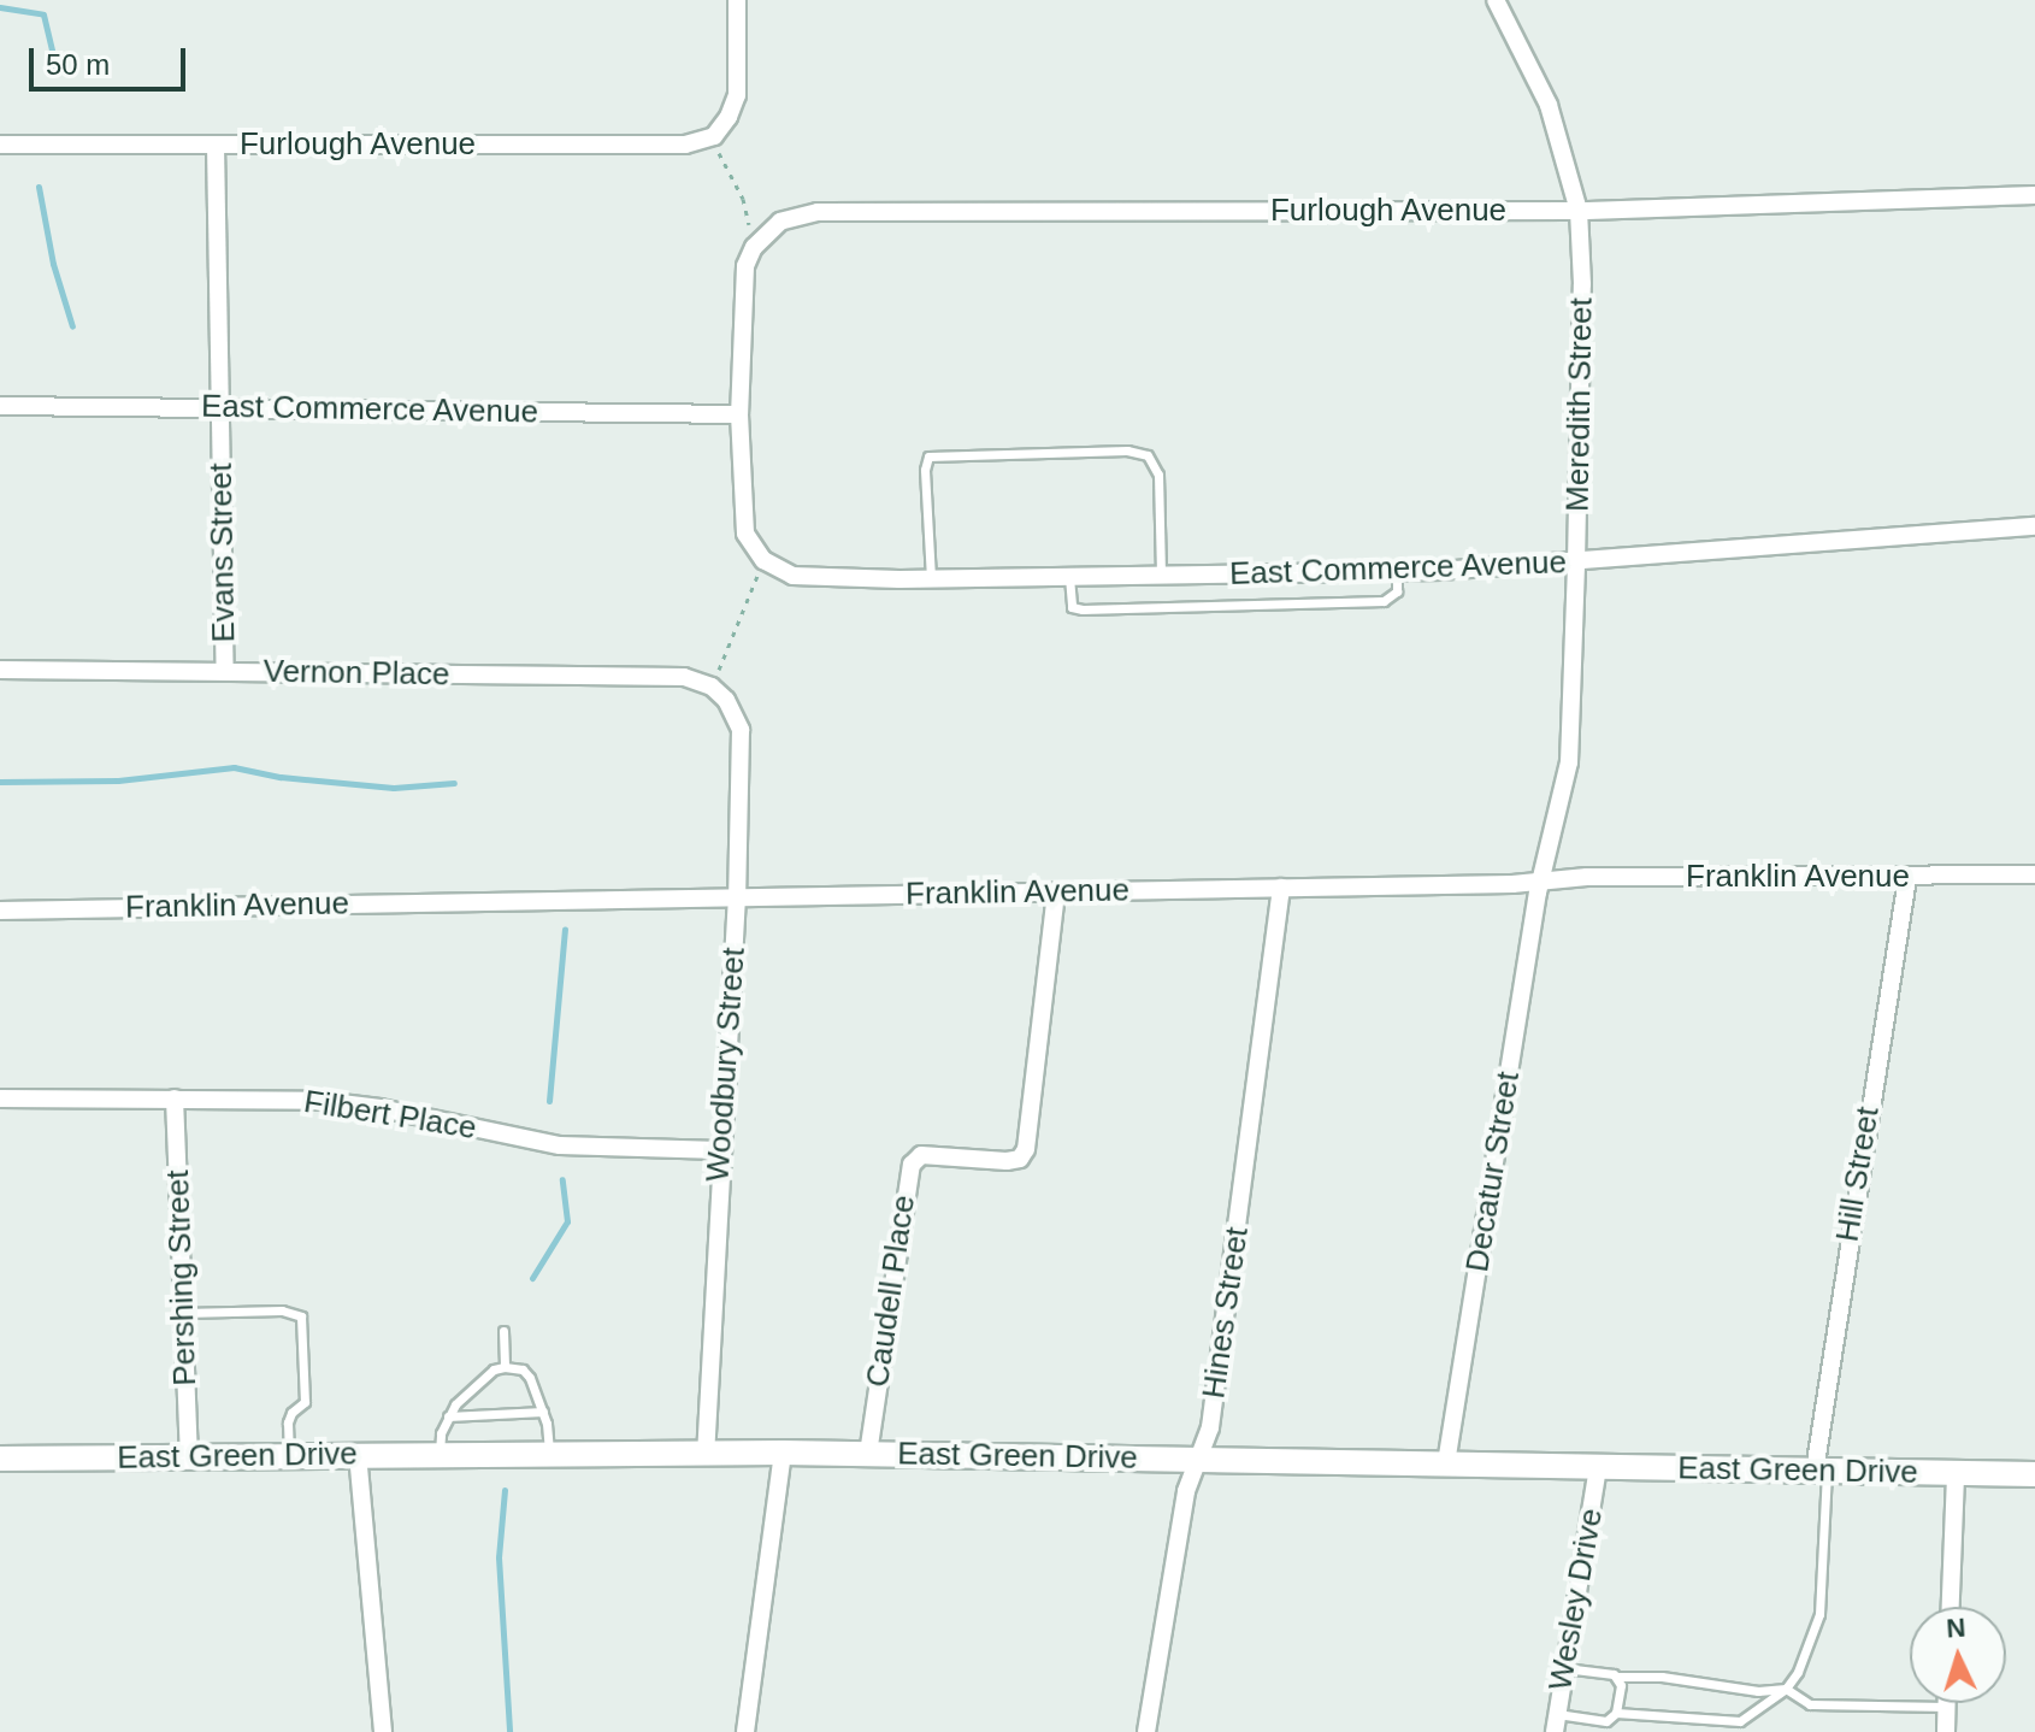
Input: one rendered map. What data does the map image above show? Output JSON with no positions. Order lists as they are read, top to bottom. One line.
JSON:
{"streets":{"main road":["East Green Drive"],"street":["Furlough Avenue","Meredith Street","East Commerce Avenue","Evans Street","Vernon Place","Franklin Avenue","Woodbury Street","Filbert Place","Decatur Street","Hill Street","Pershing Street","Caudell Place","Hines Street","Wesley Drive"]},"crossings":[["Furlough Avenue","Meredith Street"],["Furlough Avenue","Evans Street"],["Meredith Street","East Commerce Avenue"],["Meredith Street","Franklin Avenue"],["Meredith Street","Decatur Street"],["East Commerce Avenue","Evans Street"],["Evans Street","Vernon Place"],["Vernon Place","Woodbury Street"],["Franklin Avenue","Woodbury Street"],["Franklin Avenue","Decatur Street"],["Franklin Avenue","Hill Street"],["Franklin Avenue","Caudell Place"],["Franklin Avenue","Hines Street"],["Woodbury Street","Filbert Place"],["Woodbury Street","East Green Drive"],["Filbert Place","Pershing Street"],["Decatur Street","East Green Drive"],["Hill Street","East Green Drive"],["Pershing Street","East Green Drive"],["Caudell Place","East Green Drive"],["Hines Street","East Green Drive"],["East Green Drive","Wesley Drive"]],"scale_bar":"50 m","north":"top"}
